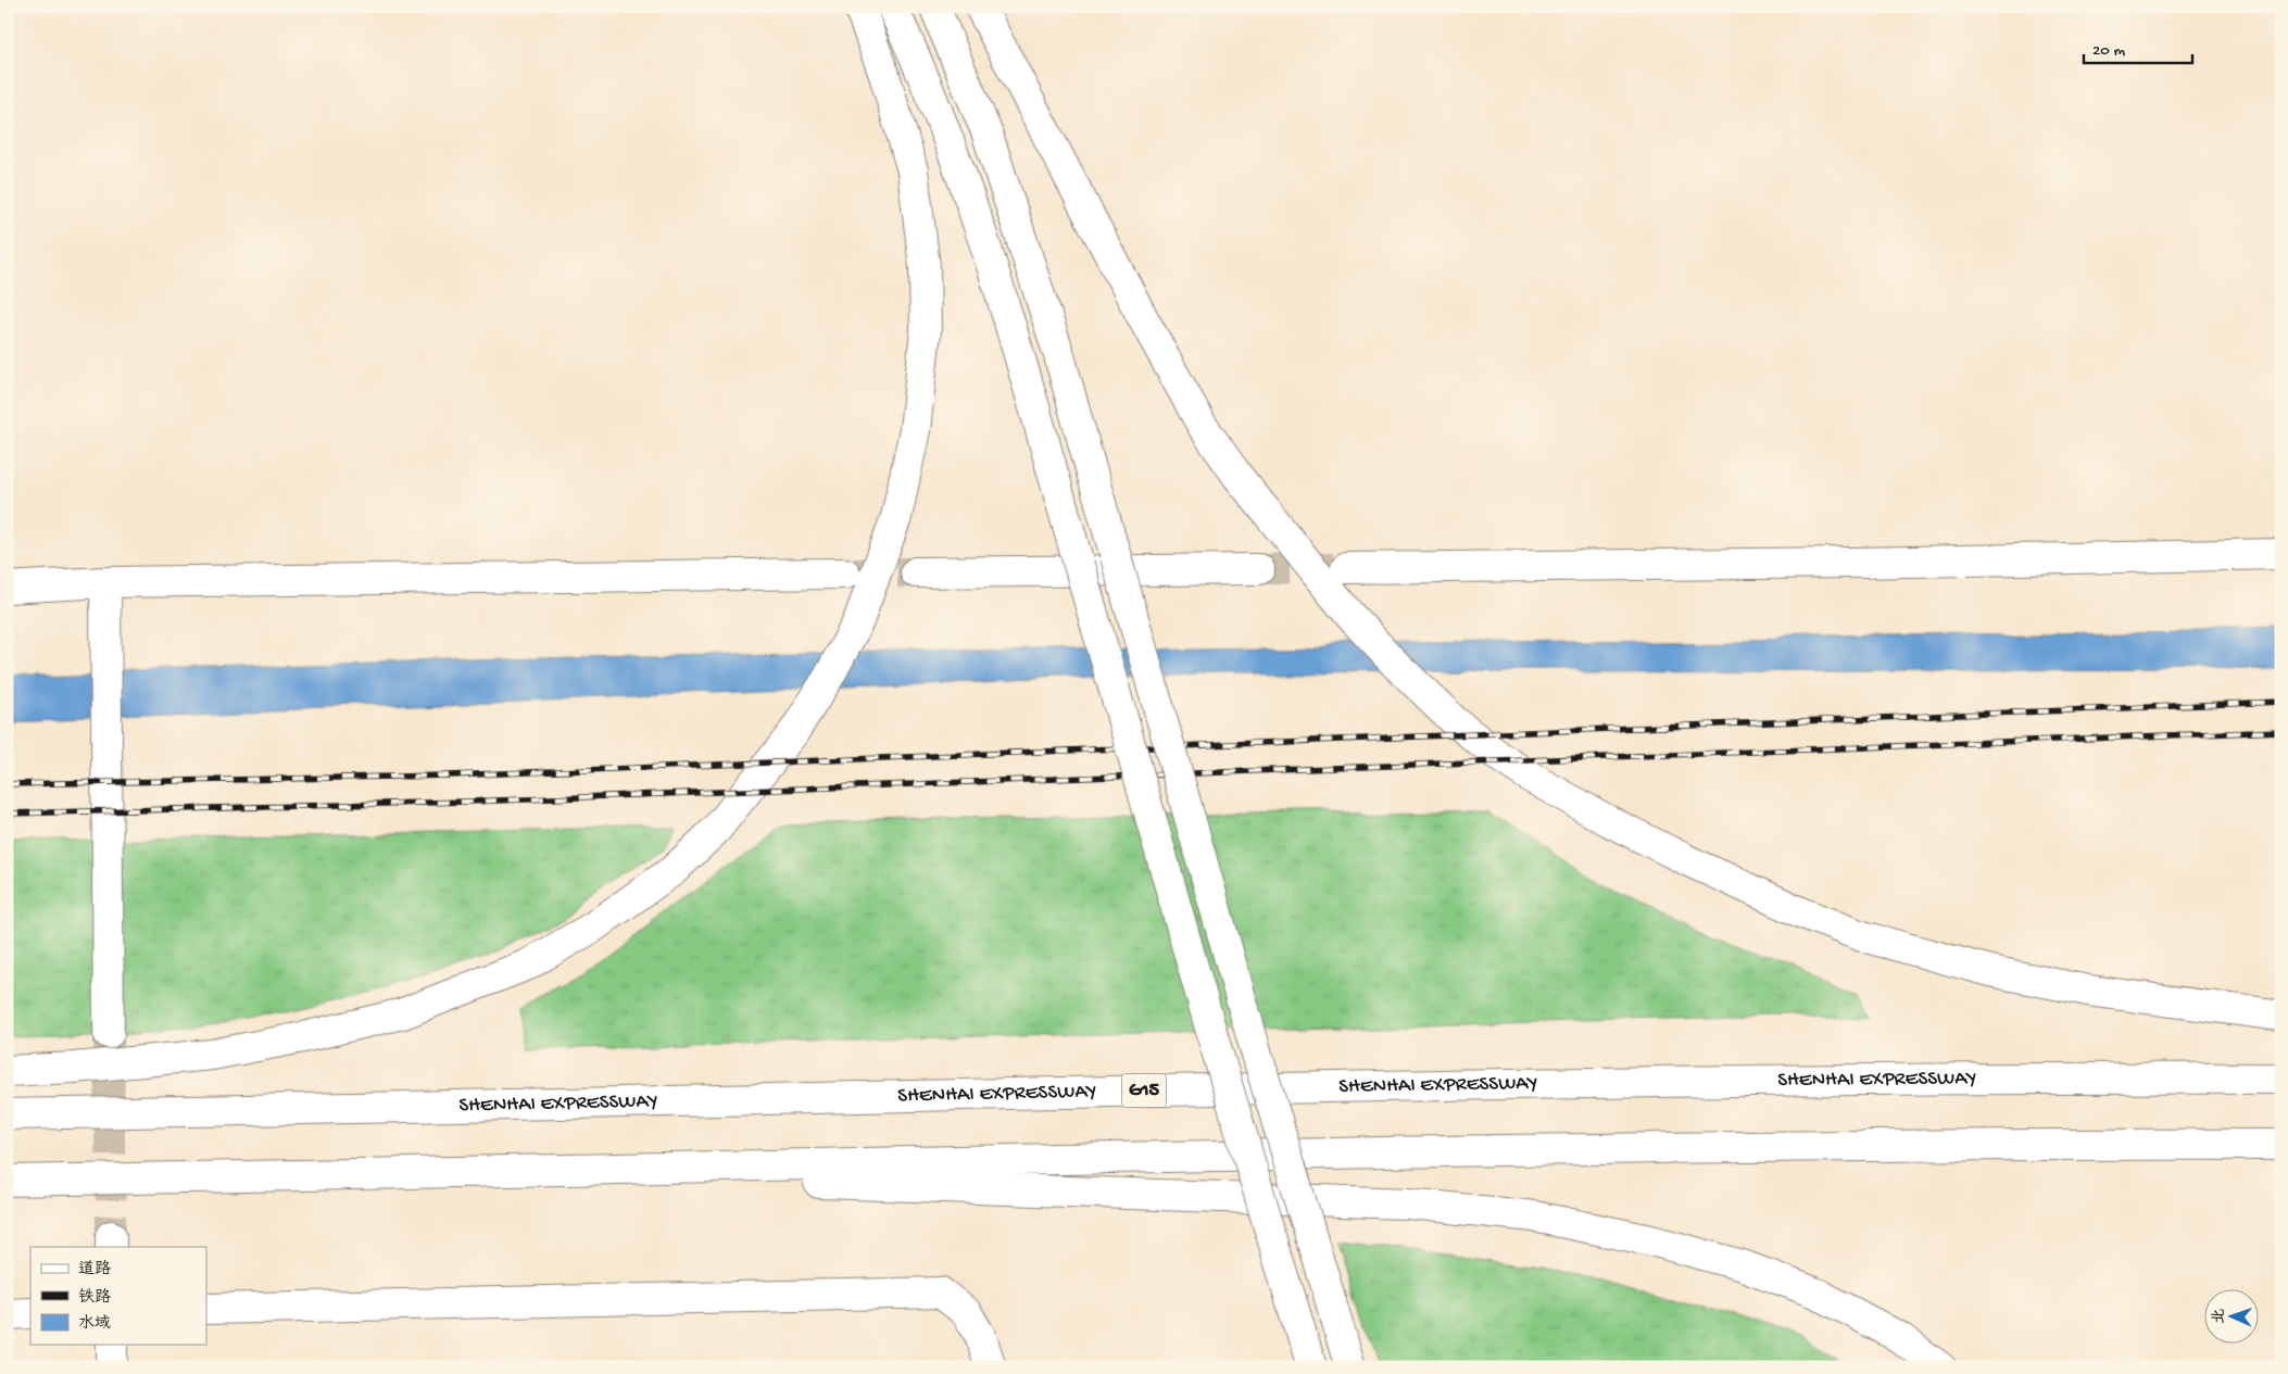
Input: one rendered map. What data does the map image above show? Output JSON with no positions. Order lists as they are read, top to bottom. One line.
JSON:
{"streets":{"main road":["SHENHAI EXPRESSWAY","G15"]},"legend":["道路","铁路","水域"],"scale_bar":"20 m","north":"left"}
